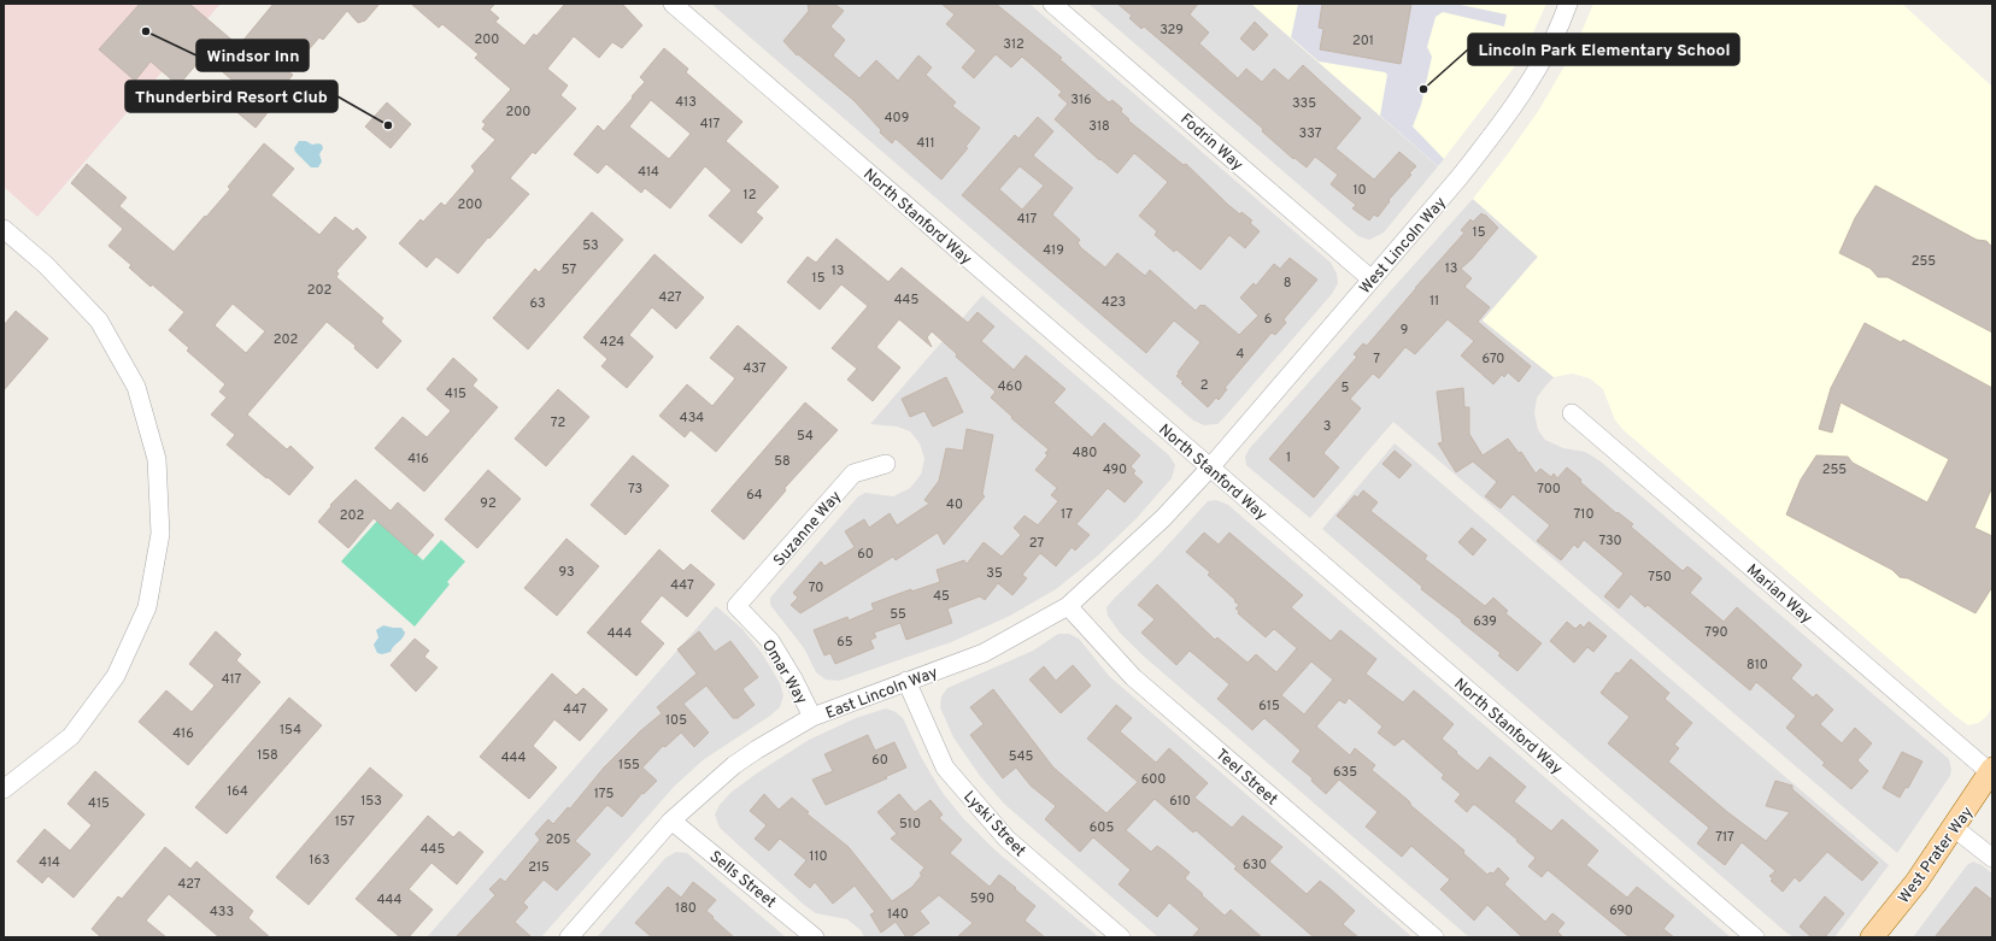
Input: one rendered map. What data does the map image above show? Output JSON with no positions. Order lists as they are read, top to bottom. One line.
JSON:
{"streets":{"main road":["West Prater Way"],"street":["Fodrin Way","North Stanford Way","West Lincoln Way","Suzanne Way","Marian Way","Omar Way","East Lincoln Way","Teel Street","Lyski Street","Sells Street"]},"crossings":[["Fodrin Way","West Lincoln Way"],["North Stanford Way","West Lincoln Way"],["North Stanford Way","East Lincoln Way"],["West Lincoln Way","East Lincoln Way"],["Suzanne Way","Omar Way"],["Marian Way","West Prater Way"],["Omar Way","East Lincoln Way"],["East Lincoln Way","Teel Street"],["East Lincoln Way","Lyski Street"],["East Lincoln Way","Sells Street"]],"places":["Windsor Inn","Lincoln Park Elementary School","Thunderbird Resort Club"],"house_numbers":["329","200","201","312","316","413","335","200","409","417","318","337","411","414","10","12","200","417","15","53","419","255","13","57","13","15","8","202","427","445","11","423","63","6","9","202","424","4","7","670","437","2","460","5","415","434","72","3","54","480","1","416","58","490","255","73","700","64","92","40","17","710","202","730","27","60","93","35","750","447","70","45","55","639","790","444","65","810","417","615","447","105","154","416","158","545","444","60","155","635","600","164","175","153","610","415","157","510","605","717","205","445","110","163","414","630","215","427","590","444","180","690","433","140"]}
